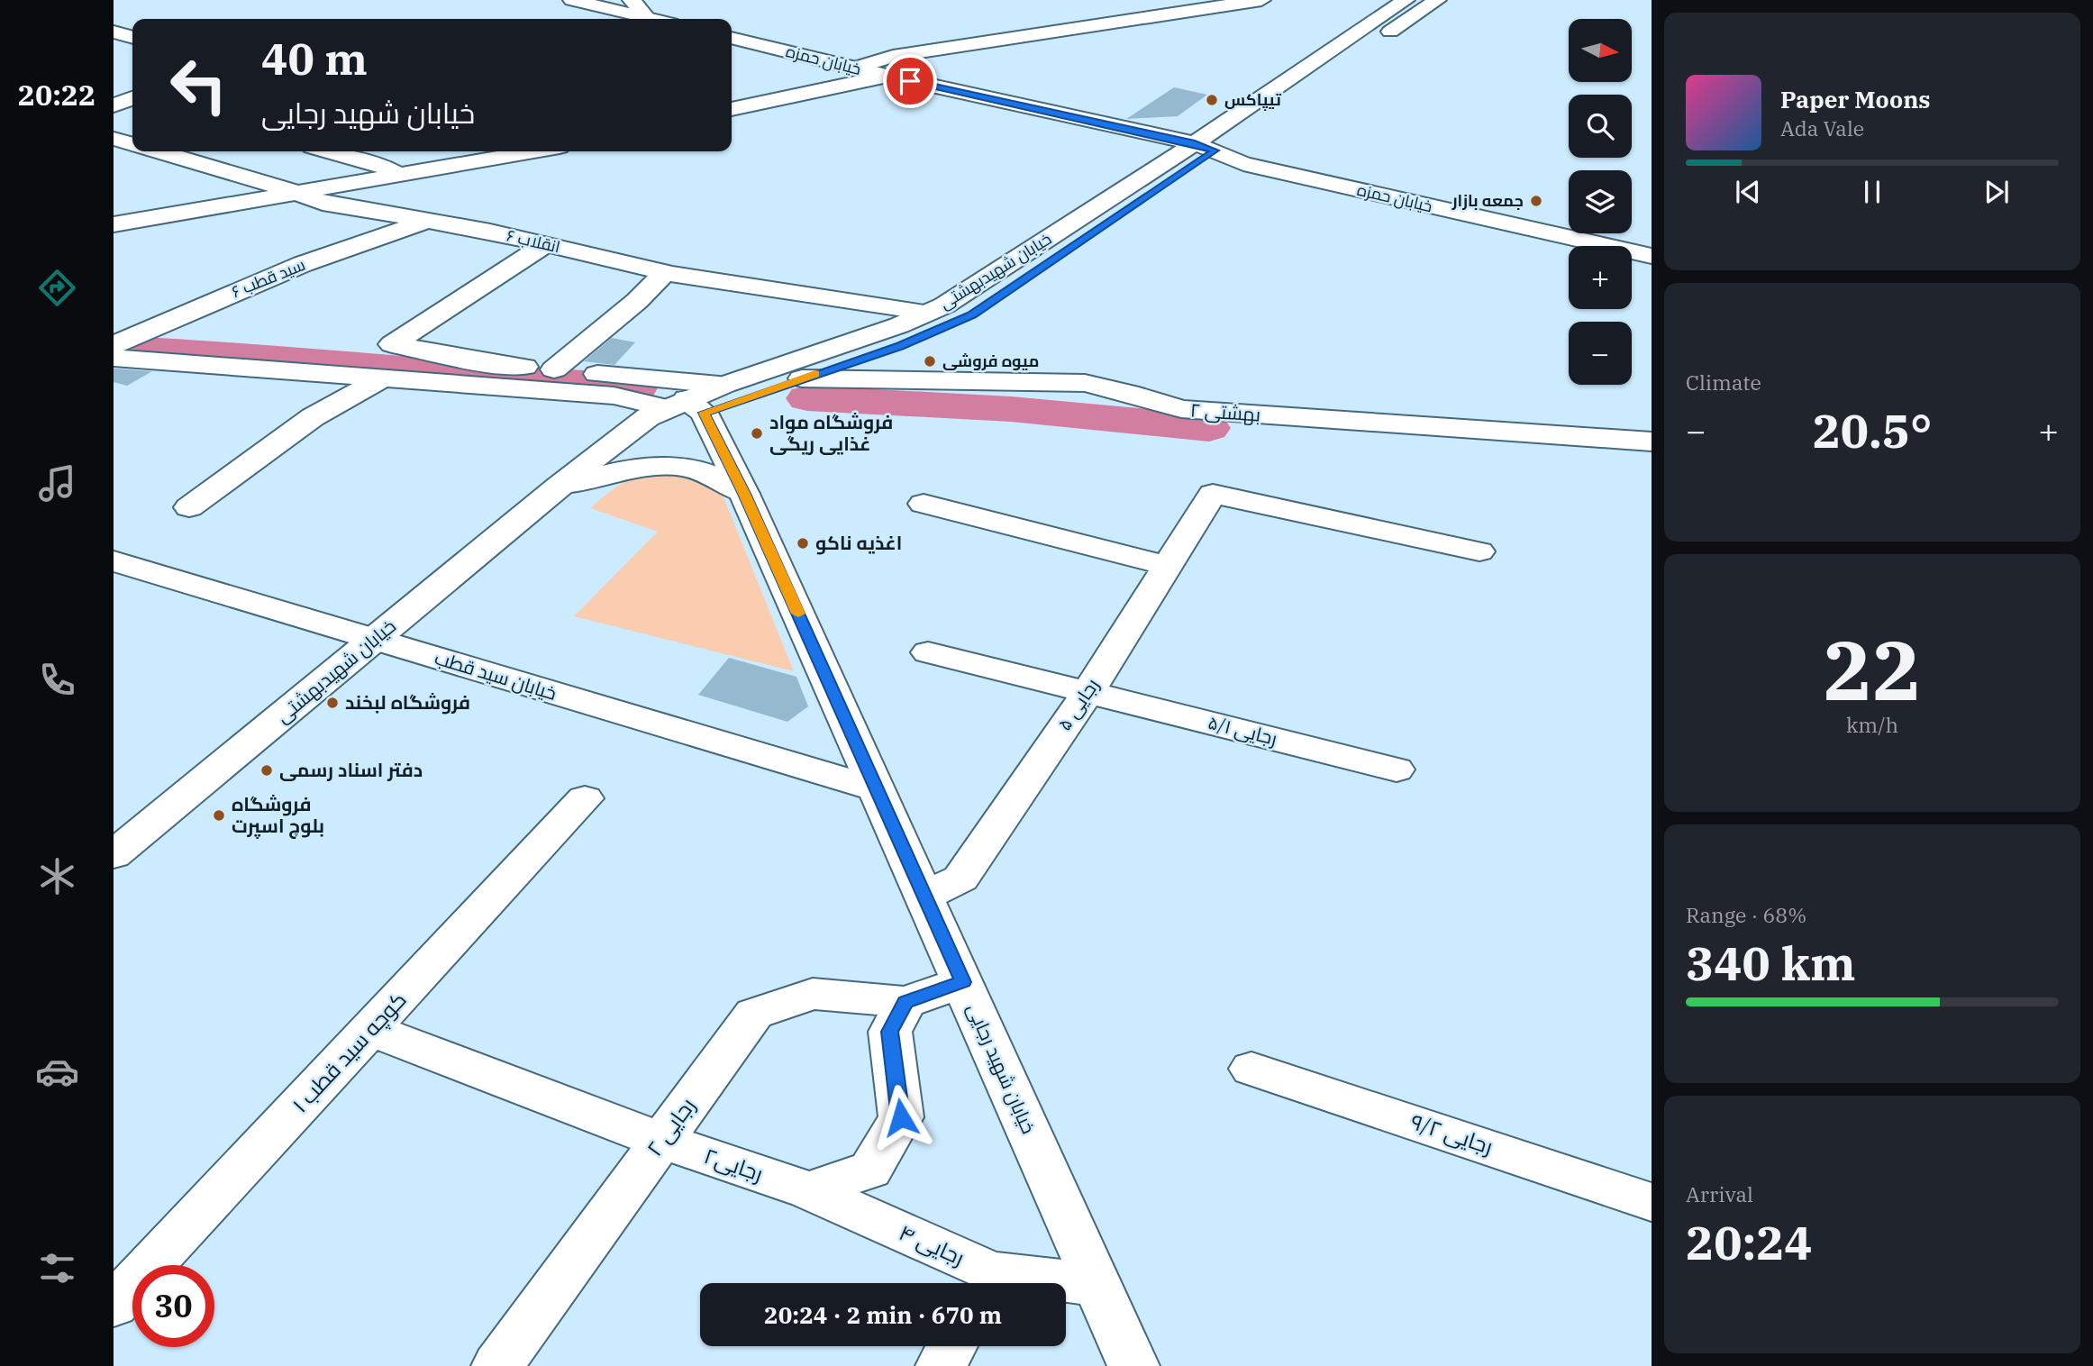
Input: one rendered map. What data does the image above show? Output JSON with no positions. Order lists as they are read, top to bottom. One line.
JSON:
{"streets":{"street":["خیابان حمزه","انقلاب ۶","خیابان شهیدبهشتی","سید قطب ۶","بهشتی ۲","خیابان سید قطب","رجایی ۵","رجایی ۵/۱","کوچه سید قطب ۱","خیابان شهید رجایی","رجایی ۲","رجایی ۹/۲","رجایی۲","رجایی ۴"]},"crossings":[["خیابان حمزه","خیابان شهیدبهشتی"],["انقلاب ۶","خیابان شهیدبهشتی"],["انقلاب ۶","سید قطب ۶"],["خیابان شهیدبهشتی","بهشتی ۲"],["خیابان شهیدبهشتی","خیابان سید قطب"],["خیابان شهیدبهشتی","خیابان شهید رجایی"],["خیابان سید قطب","خیابان شهید رجایی"],["رجایی ۵","رجایی ۵/۱"],["رجایی ۵","خیابان شهید رجایی"],["کوچه سید قطب ۱","رجایی۲"],["خیابان شهید رجایی","رجایی ۴"],["رجایی ۲","رجایی۲"],["رجایی۲","رجایی ۴"]],"places":["تیپاکس","جمعه بازار","میوه فروشی","فروشگاه مواد غذایی ریگی","اغذیه ناکو","فروشگاه لبخند","دفتر اسناد رسمی","فروشگاه بلوچ اسپرت"],"north":"right","page":{"tabs":"20:22","map_buttons":["+","−"],"turn":["40 m","خیابان شهید رجایی"],"song":["Paper Moons","Ada Vale"],"tile":["Climate",["22","km/h"],["Range · 68%","340 km"],["Arrival","20:24"]],"heat":["−","20.5°","+"],"limit":"30","trip":"20:24 · 2 min · 670 m"}}
